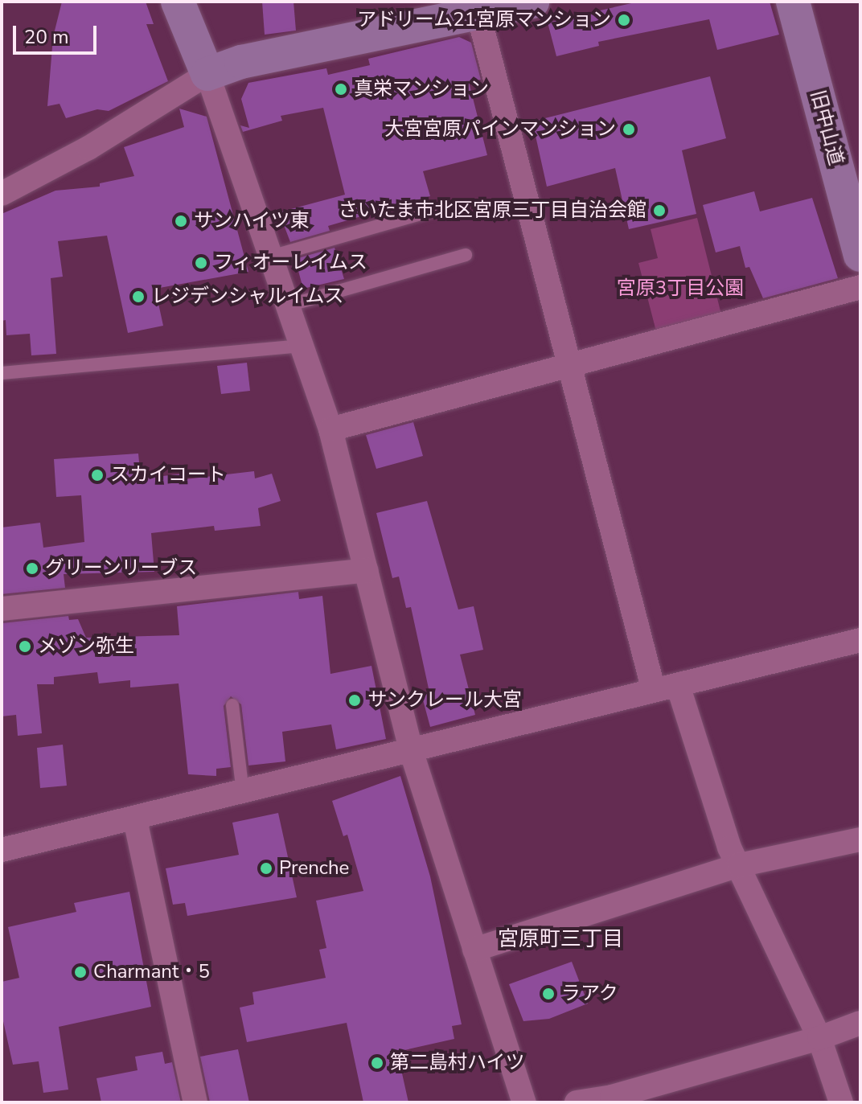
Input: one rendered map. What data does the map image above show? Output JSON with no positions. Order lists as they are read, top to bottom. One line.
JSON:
{"streets":{"street":["旧中山道"]},"districts":["宮原町三丁目"],"parks":["宮原3丁目公園"],"places":["アドリーム21宮原マンション","真栄マンション","大宮宮原パインマンション","さいたま市北区宮原三丁目自治会館","サンハイツ東","フィオーレイムス","レジデンシャルイムス","スカイコート","グリーンリーブス","メゾン弥生","サンクレール大宮","Prenche","Charmant・5","ラアク","第二島村ハイツ"],"scale_bar":"20 m"}
